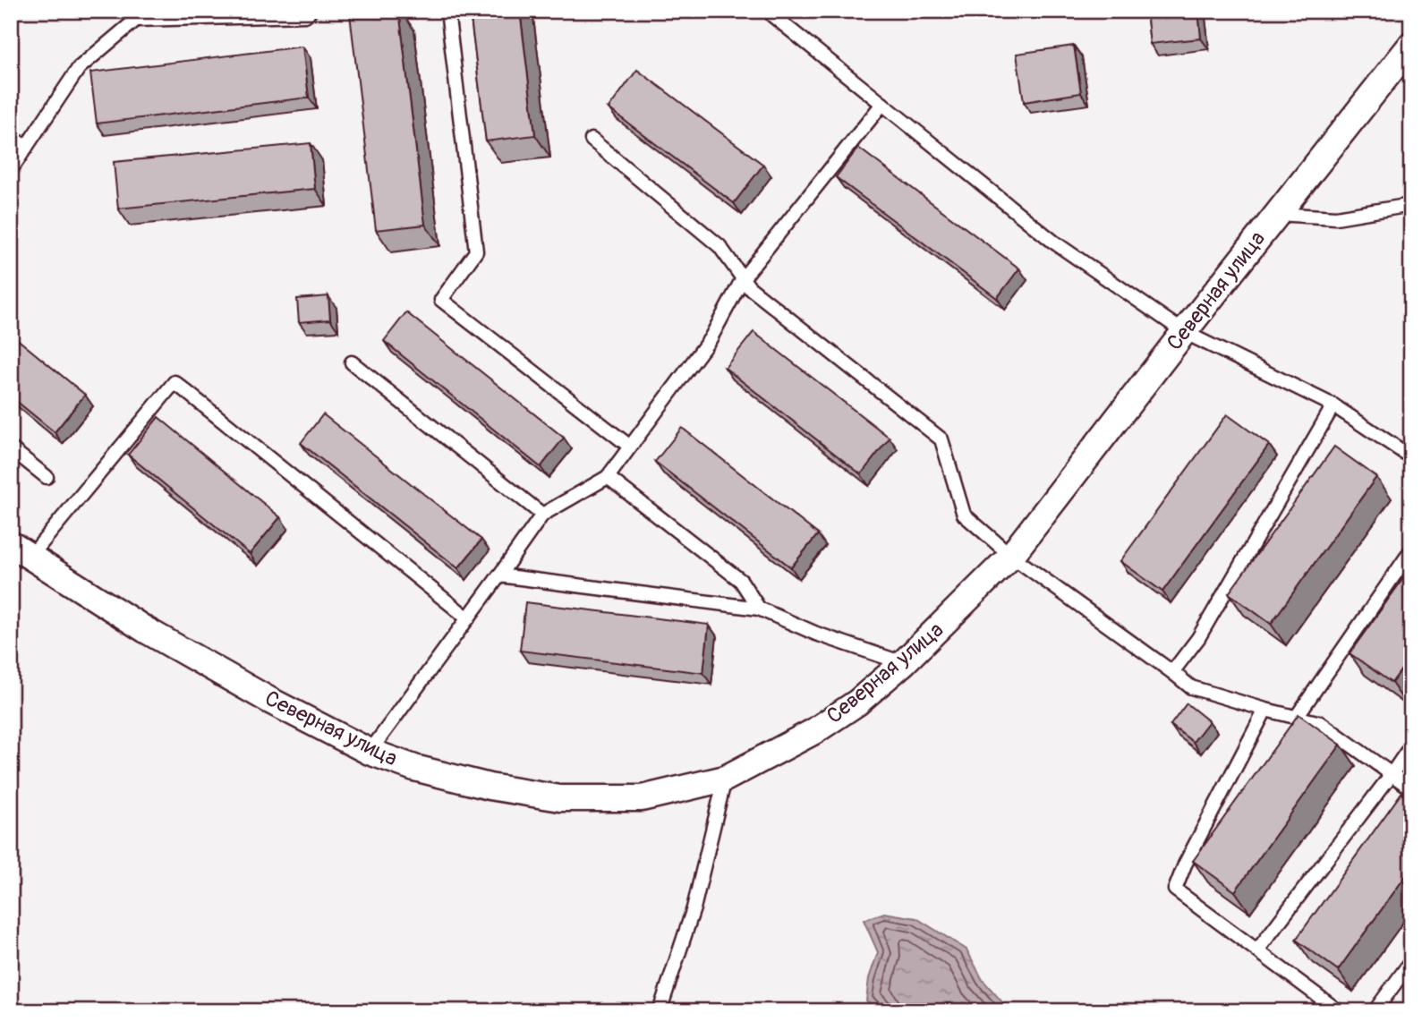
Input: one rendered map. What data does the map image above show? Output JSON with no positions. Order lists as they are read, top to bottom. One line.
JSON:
{"streets":{"street":["Северная улица"]}}
